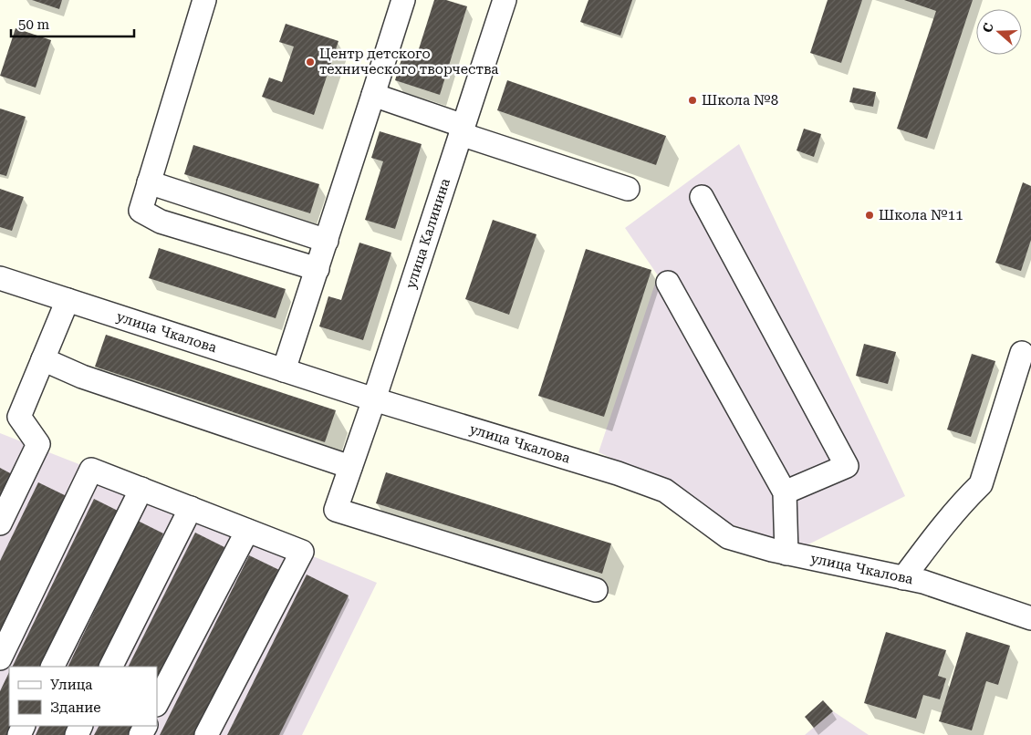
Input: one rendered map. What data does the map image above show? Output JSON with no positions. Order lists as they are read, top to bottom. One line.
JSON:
{"streets":{"street":["улица Калинина","улица Чкалова"]},"crossings":[["улица Калинина","улица Чкалова"]],"places":["Центр детского технического творчества","Школа №8","Школа №11"],"legend":["Улица","Здание"],"scale_bar":"50 m","north":"left"}
